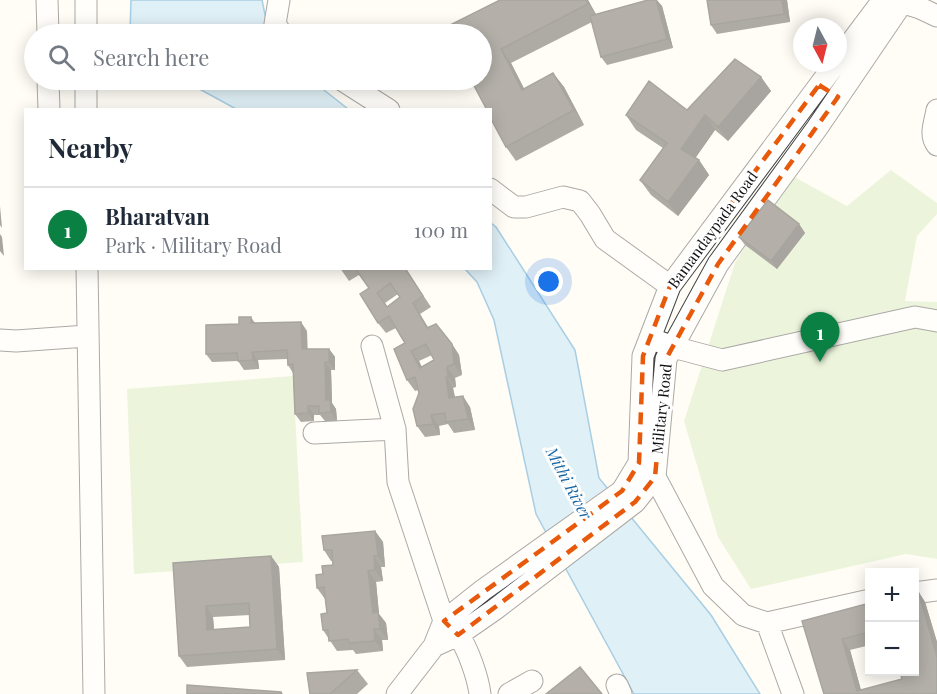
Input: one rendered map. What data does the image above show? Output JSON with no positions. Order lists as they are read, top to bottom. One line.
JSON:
{"streets":{"street":["Bamandaypada Road","Military Road"]},"crossings":[["Bamandaypada Road","Military Road"]],"water":["Mithi River"],"north":"bottom","page":{"search":"Search here","heading":"Nearby","list":[{"mark":"1","name":"Bharatvan","note":"Park · Military Road","value":"100 m"}],"pins":"1","map_buttons":["+","−"]}}
